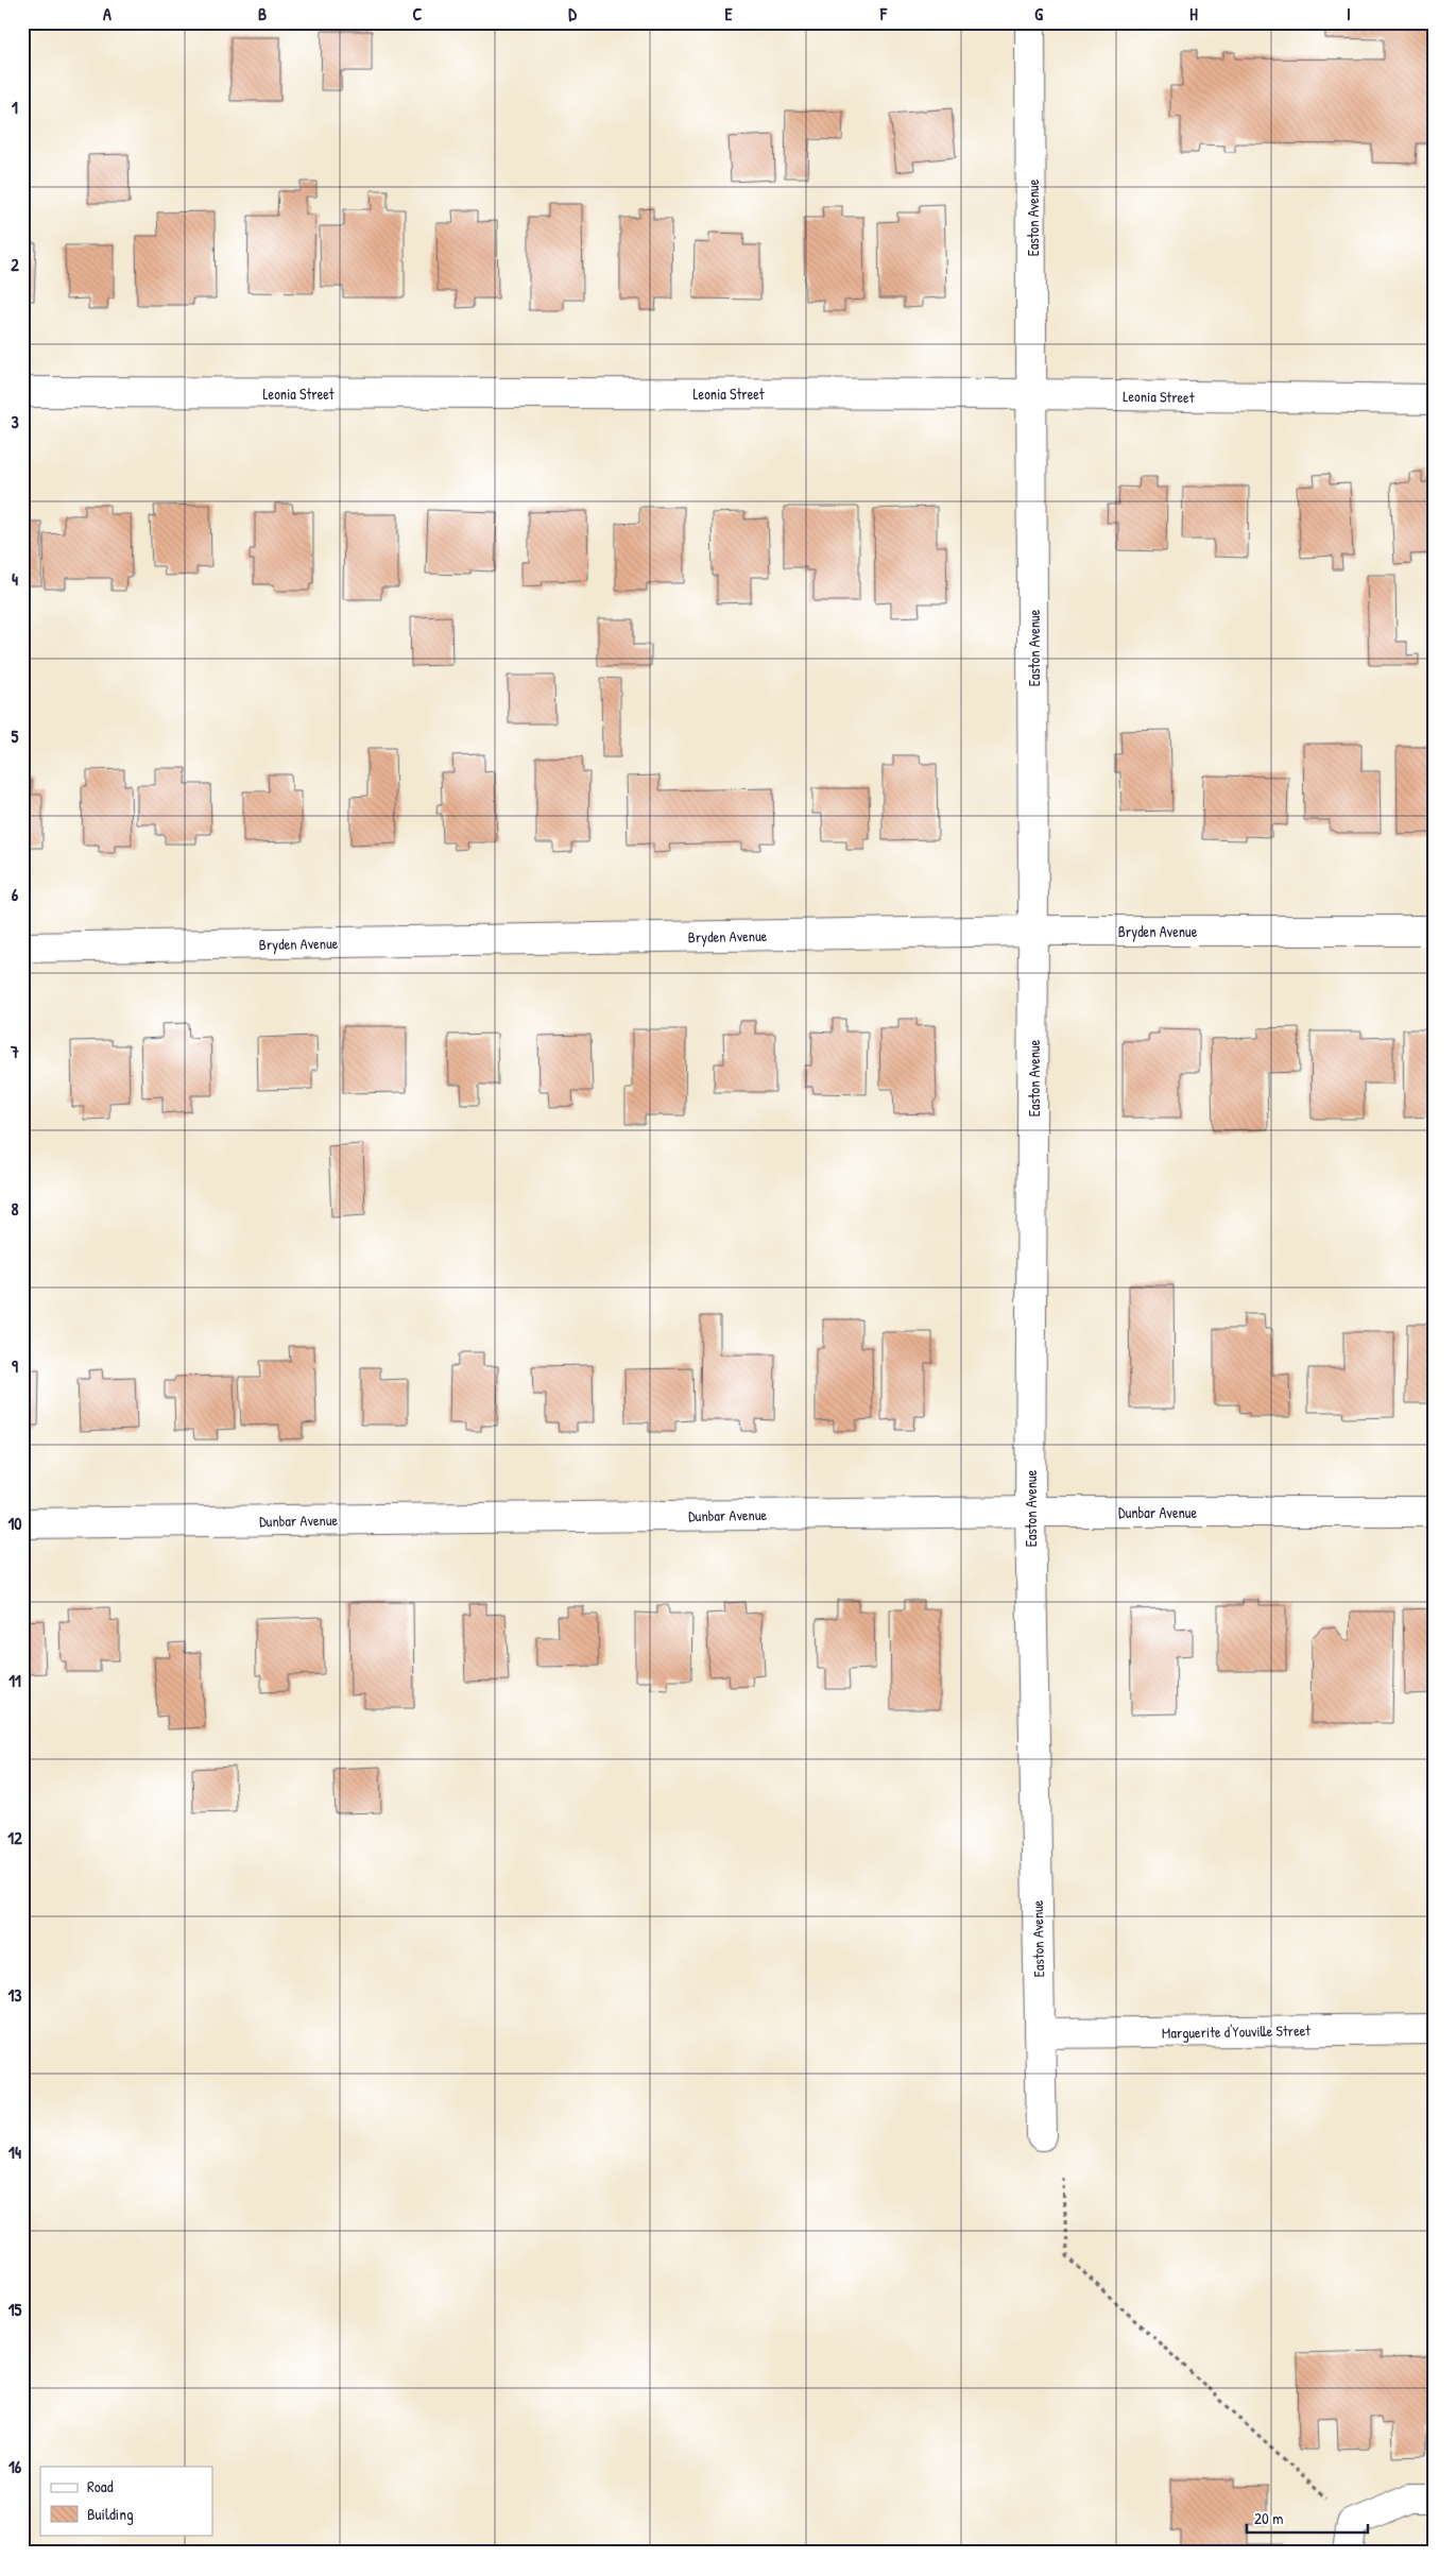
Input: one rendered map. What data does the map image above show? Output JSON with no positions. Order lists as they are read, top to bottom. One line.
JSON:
{"streets":{"street":["Easton Avenue","Leonia Street","Bryden Avenue","Dunbar Avenue","Marguerite d'Youville Street"]},"crossings":[["Easton Avenue","Leonia Street"],["Easton Avenue","Bryden Avenue"],["Easton Avenue","Dunbar Avenue"],["Easton Avenue","Marguerite d'Youville Street"]],"legend":["Road","Building"],"scale_bar":"20 m","grid":{"columns":["A","B","C","D","E","F","G","H","I"],"rows":["1","2","3","4","5","6","7","8","9","10","11","12","13","14","15","16"]}}
